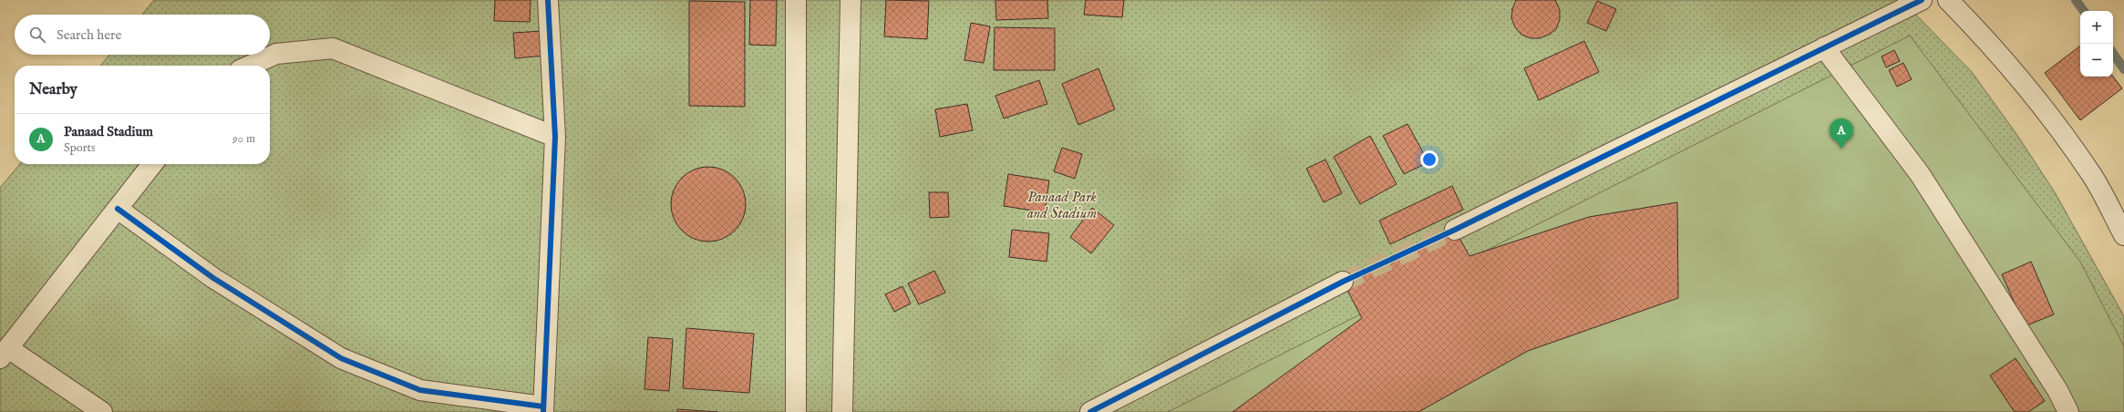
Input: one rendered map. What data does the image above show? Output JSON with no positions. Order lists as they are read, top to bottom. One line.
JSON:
{"parks":["Panaad Park and Stadium"],"page":{"map_buttons":["+","−"],"search":"Search here","heading":"Nearby","list":[{"mark":"A","name":"Panaad Stadium","note":"Sports","value":"90 m"}],"pins":"A"}}
